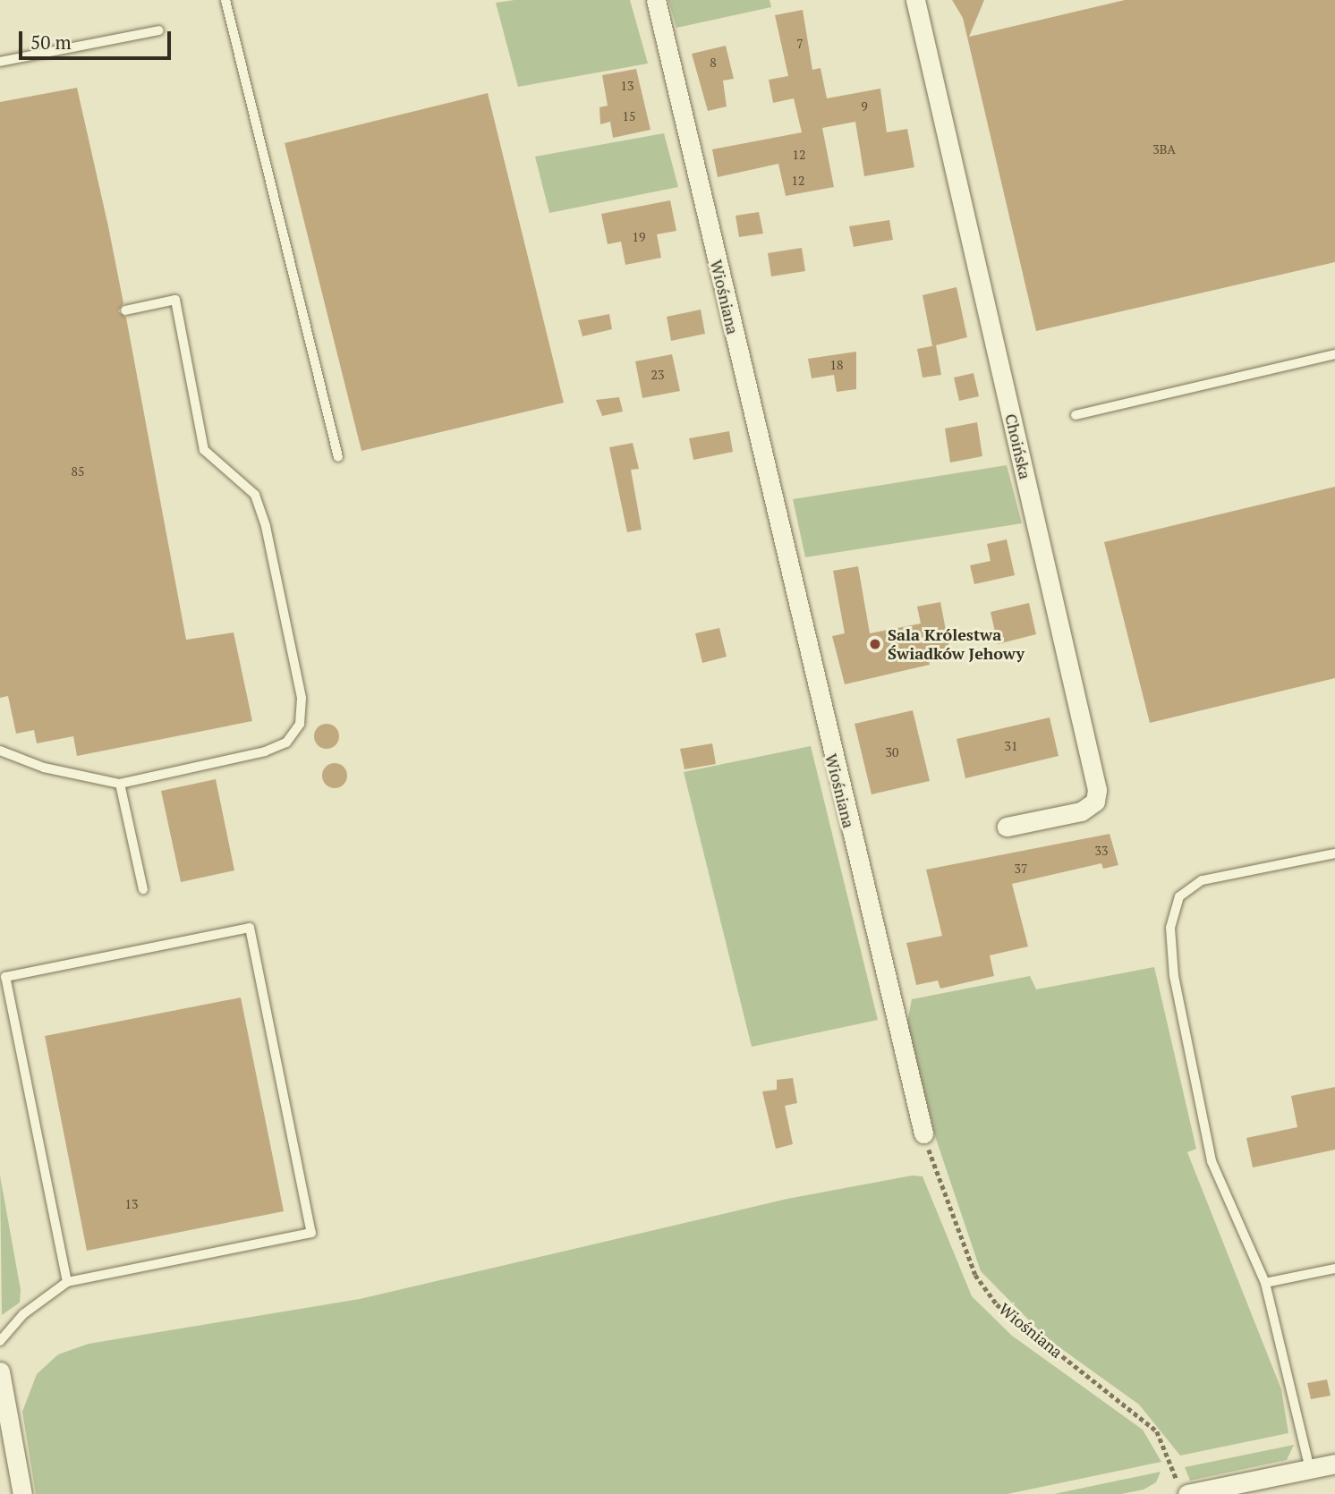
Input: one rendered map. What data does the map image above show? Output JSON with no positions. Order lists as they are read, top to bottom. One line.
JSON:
{"streets":{"street":["Wiośniana","Choińska"]},"places":["Sala Królestwa Świadków Jehowy"],"house_numbers":["7","8","13","9","15","3BA","12","12","19","18","23","85","31","30","33","37","13"],"scale_bar":"50 m"}
